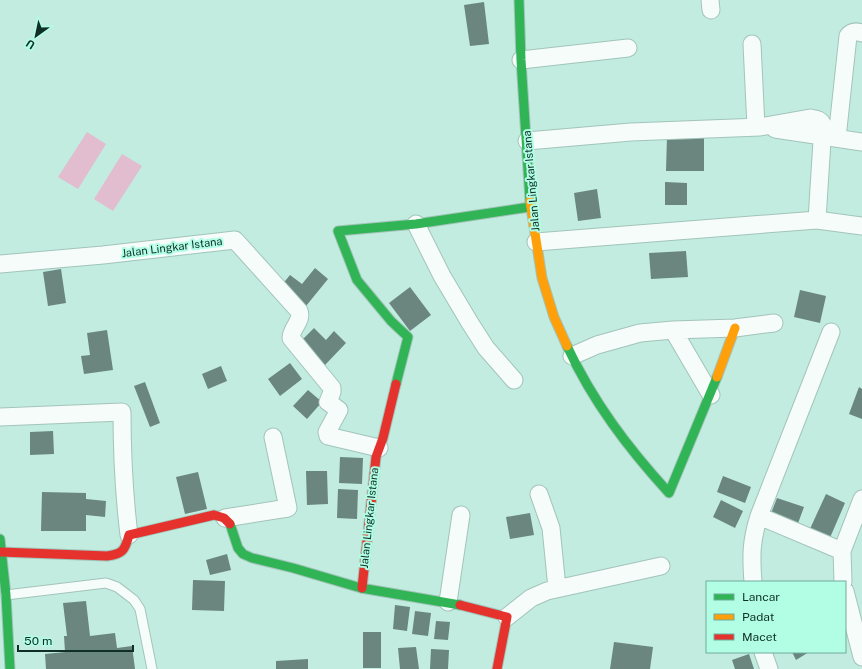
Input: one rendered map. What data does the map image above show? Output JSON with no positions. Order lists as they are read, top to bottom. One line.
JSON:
{"streets":{"street":["Jalan Lingkar Istana"]},"legend":["Lancar","Padat","Macet"],"scale_bar":"50 m","north":"bottom left"}
